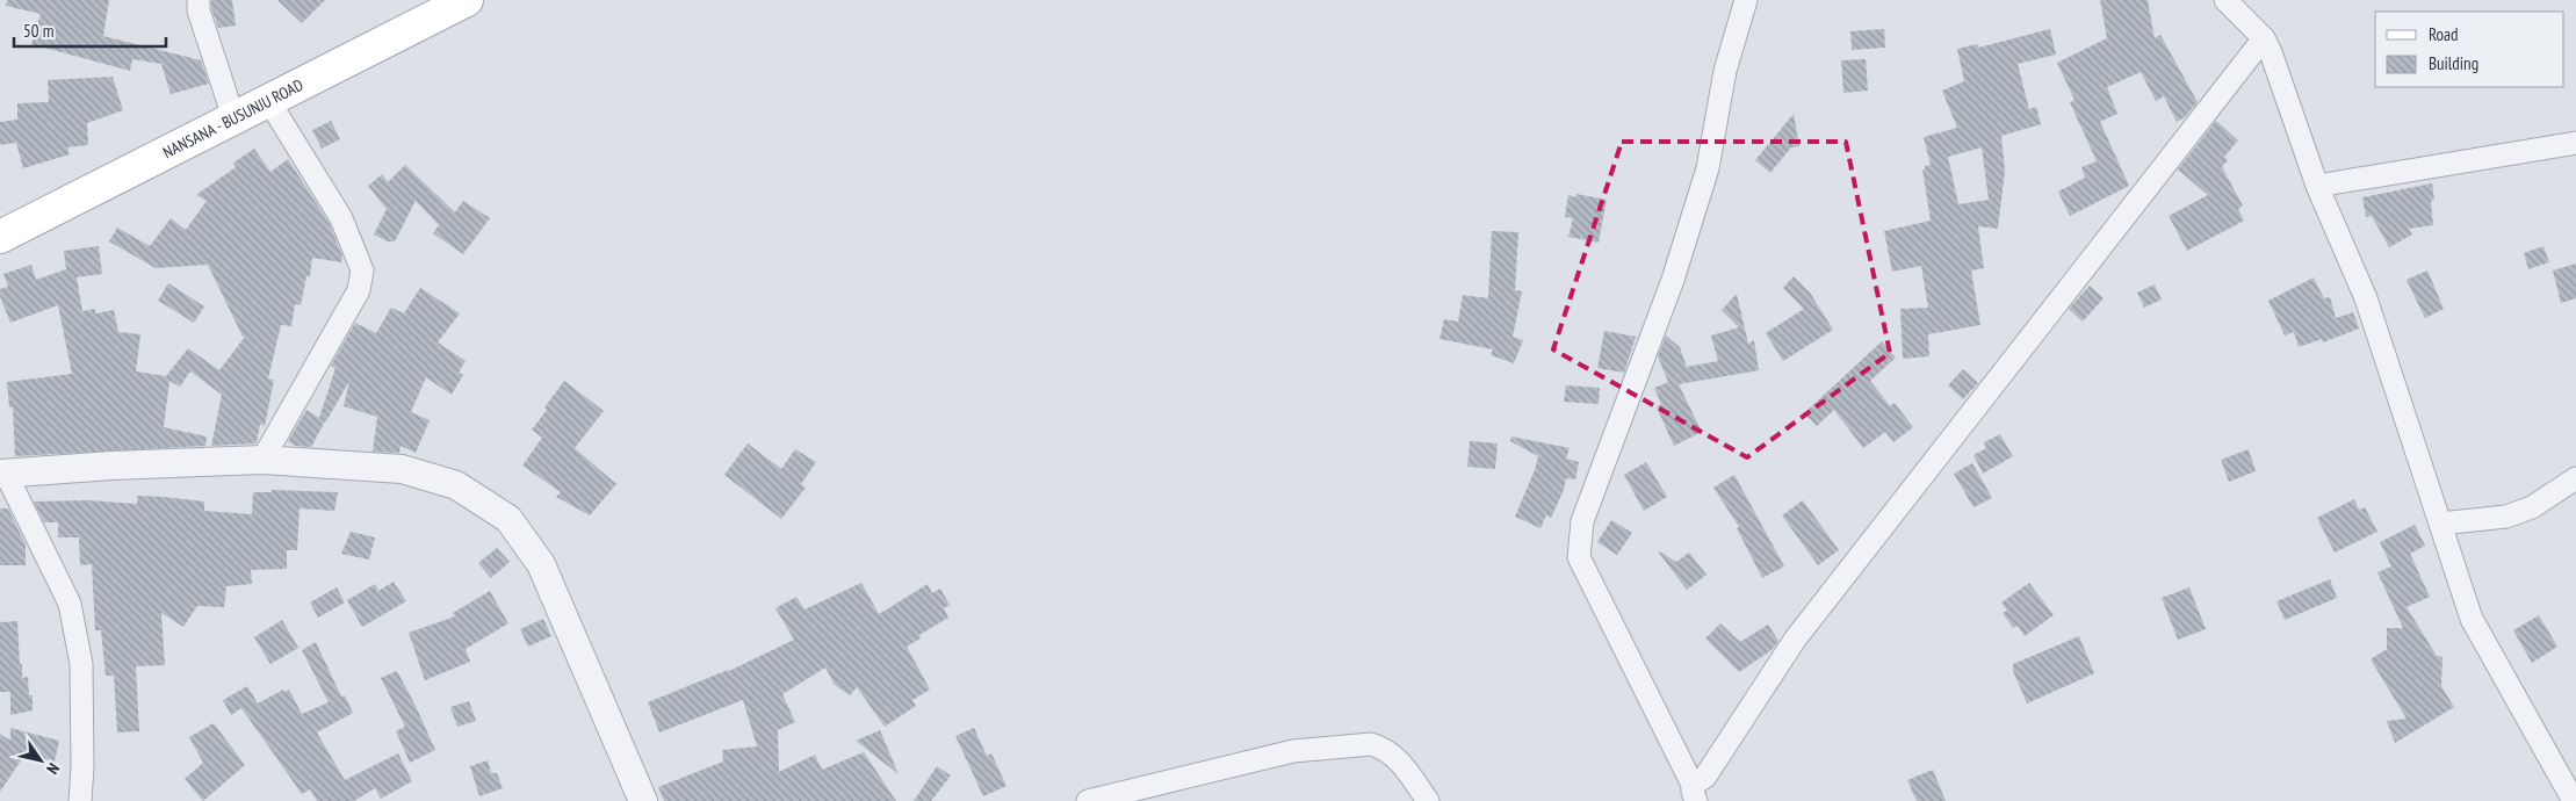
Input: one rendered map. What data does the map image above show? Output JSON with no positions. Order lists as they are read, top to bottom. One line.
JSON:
{"streets":{"main road":["NANSANA - BUSUNJU ROAD"]},"legend":["Road","Building"],"scale_bar":"50 m","north":"bottom right"}
